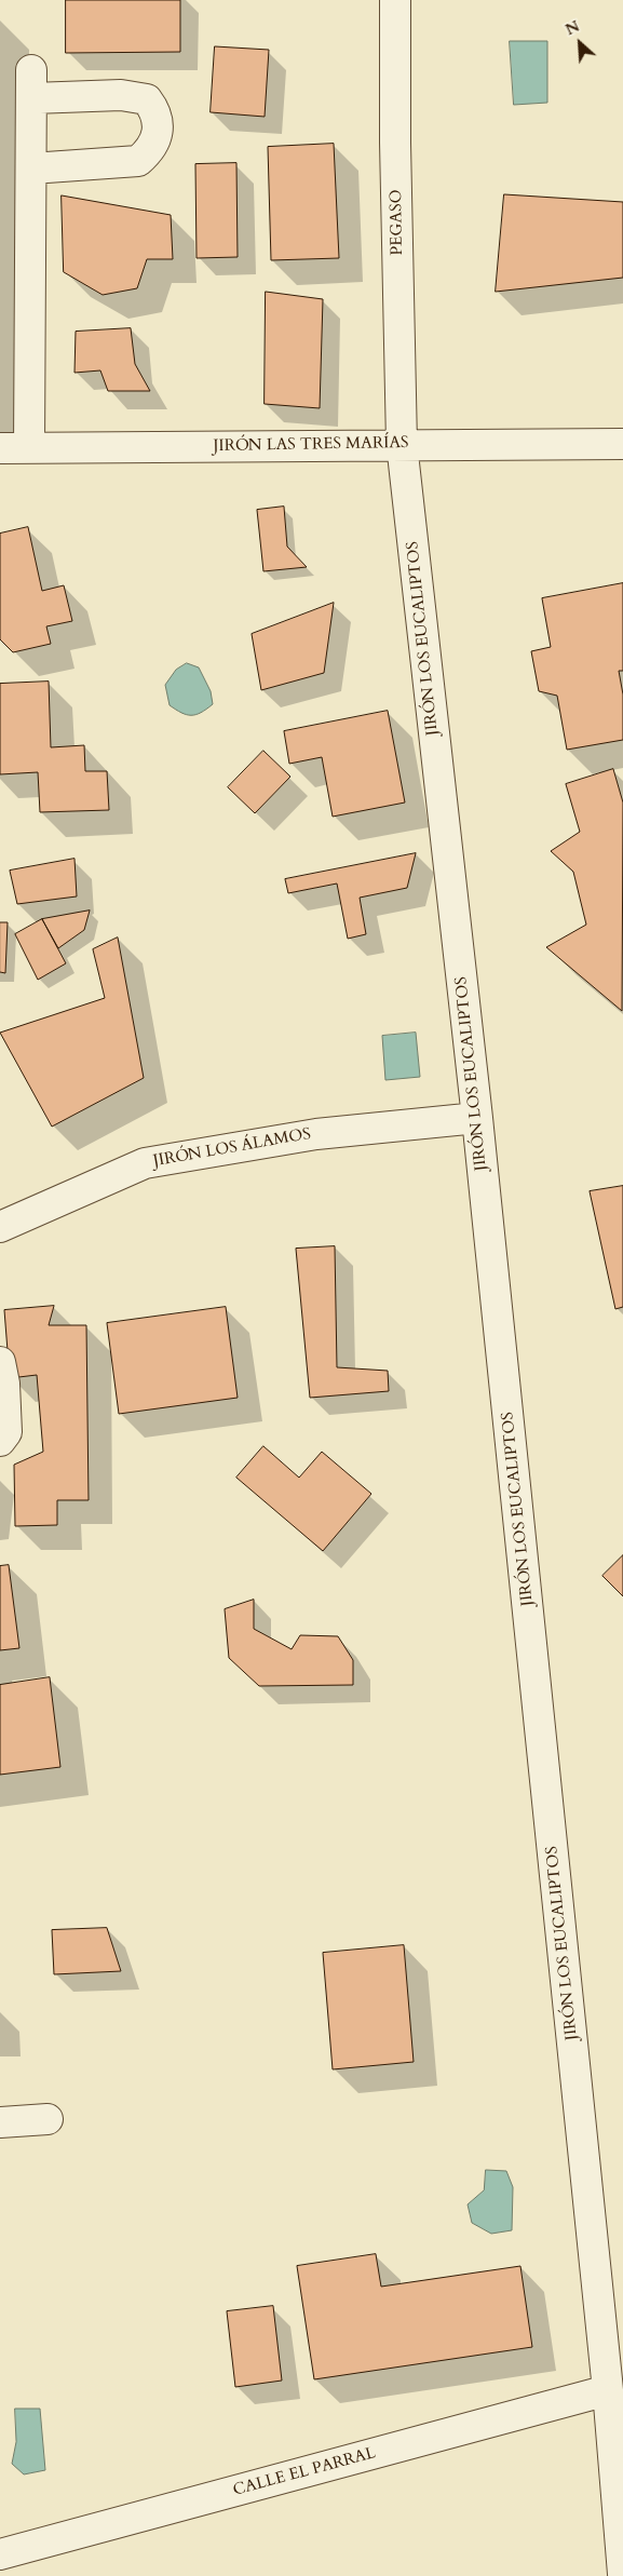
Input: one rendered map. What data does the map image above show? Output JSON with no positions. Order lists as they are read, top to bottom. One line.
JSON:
{"streets":{"street":["PEGASO","JIRÓN LAS TRES MARÍAS","JIRÓN LOS EUCALIPTOS","JIRÓN LOS ÁLAMOS","CALLE EL PARRAL"]},"crossings":[["PEGASO","JIRÓN LAS TRES MARÍAS"],["PEGASO","JIRÓN LOS EUCALIPTOS"],["JIRÓN LAS TRES MARÍAS","JIRÓN LOS EUCALIPTOS"],["JIRÓN LOS EUCALIPTOS","JIRÓN LOS ÁLAMOS"],["JIRÓN LOS EUCALIPTOS","CALLE EL PARRAL"]],"north":"top left"}
